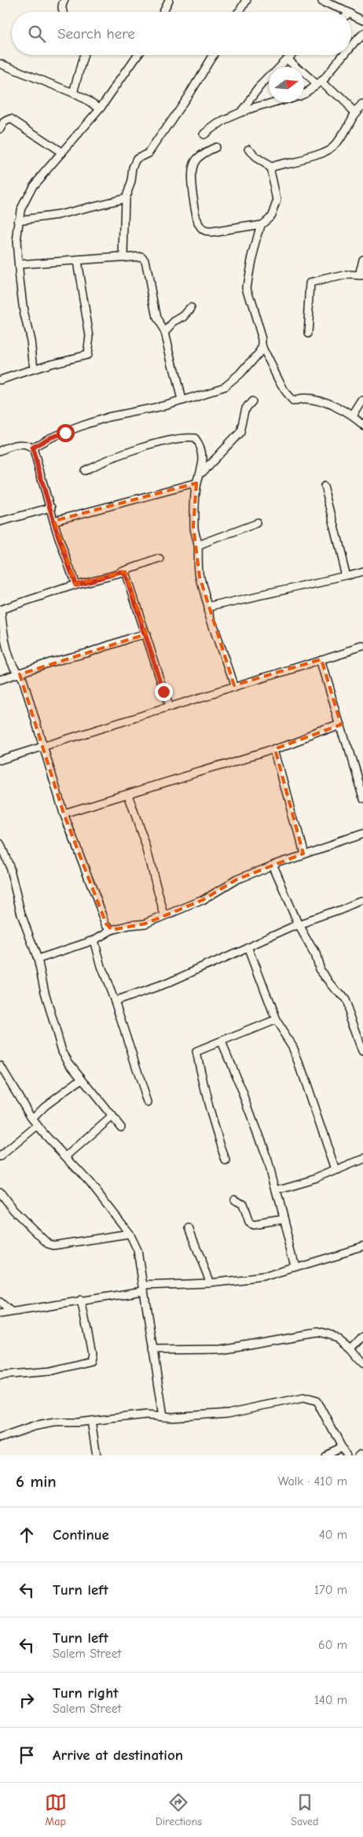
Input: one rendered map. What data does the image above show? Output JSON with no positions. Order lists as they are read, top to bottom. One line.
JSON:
{"north":"right","page":{"search":"Search here","heading":["6 min","Walk · 410 m"],"list":[["Continue","40 m"],["Turn left","170 m"],["Turn left","Salem Street","60 m"],["Turn right","Salem Street","140 m"],"Arrive at destination"],"nav":["Map","Directions","Saved"]}}
